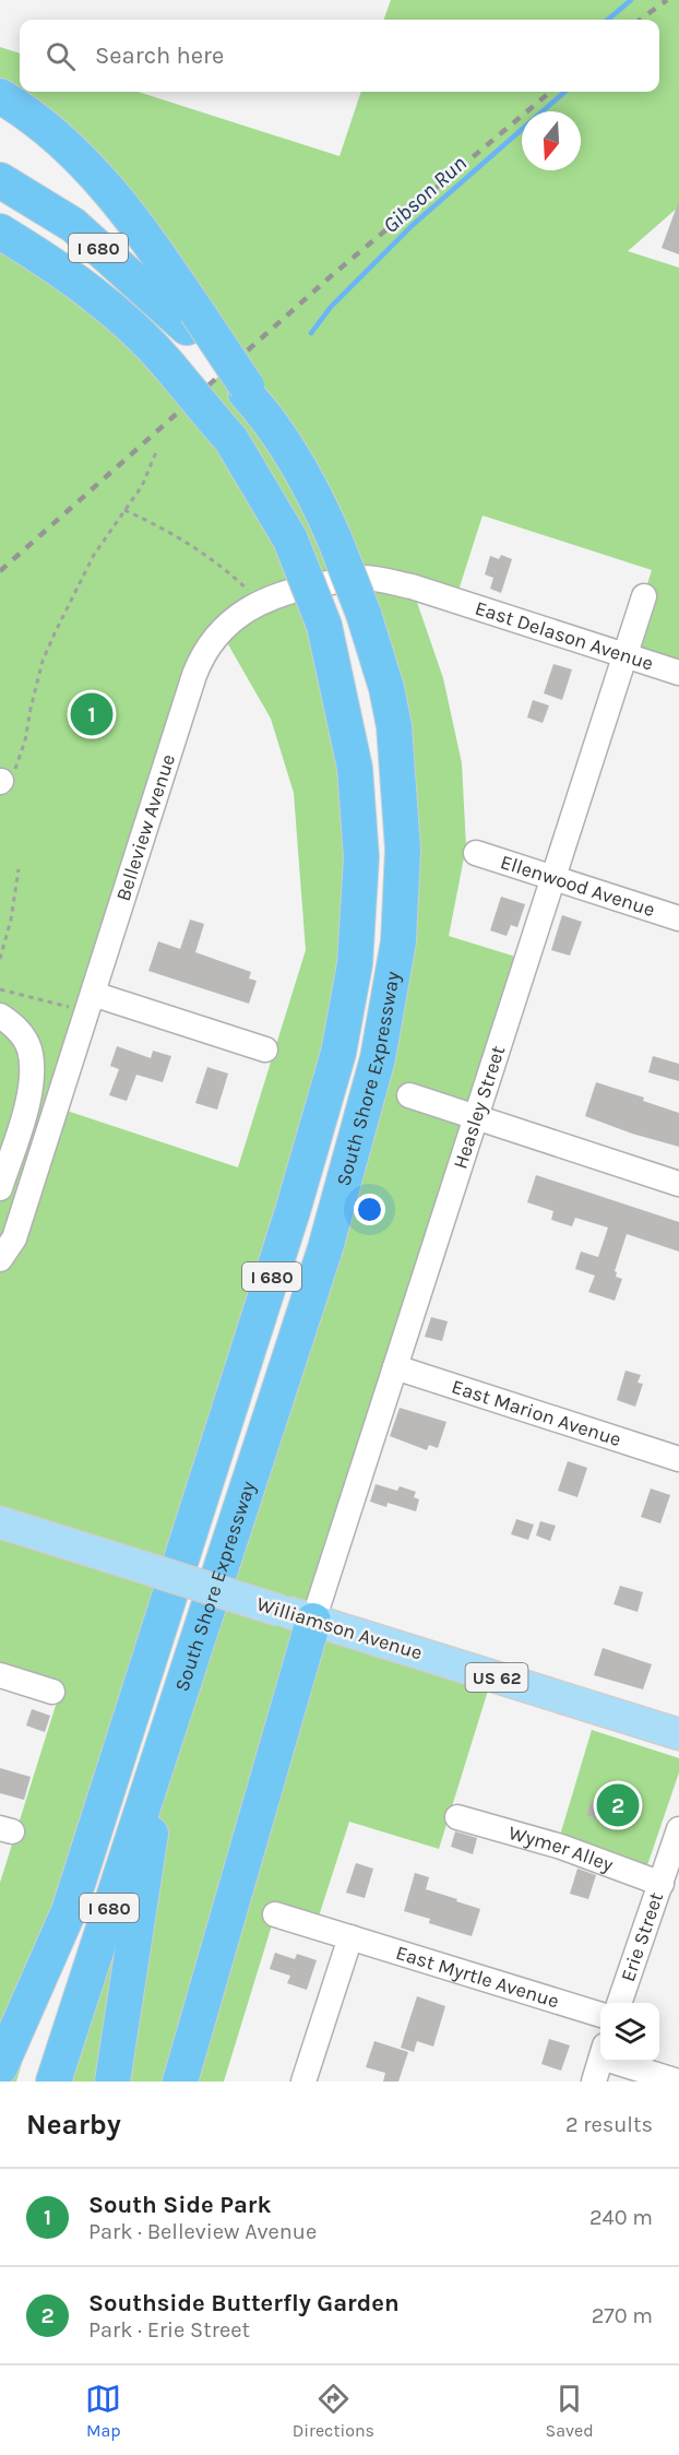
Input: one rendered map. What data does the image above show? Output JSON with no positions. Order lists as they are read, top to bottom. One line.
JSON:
{"streets":{"highway":["I 680","South Shore Expressway"],"main road":["Williamson Avenue","US 62"],"street":["East Delason Avenue","Belleview Avenue","Ellenwood Avenue","Heasley Street","East Marion Avenue","Wymer Alley","Erie Street","East Myrtle Avenue"]},"crossings":[["East Delason Avenue","Belleview Avenue"],["East Delason Avenue","Heasley Street"],["Ellenwood Avenue","Heasley Street"],["Heasley Street","East Marion Avenue"],["Heasley Street","Williamson Avenue"],["Wymer Alley","Erie Street"]],"water":["Gibson Run"],"north":"bottom","page":{"search":"Search here","pins":["1","2"],"heading":["Nearby","2 results"],"list":[{"mark":"1","name":"South Side Park","note":"Park · Belleview Avenue","value":"240 m"},{"mark":"2","name":"Southside Butterfly Garden","note":"Park · Erie Street","value":"270 m"}],"nav":["Map","Directions","Saved"]}}
